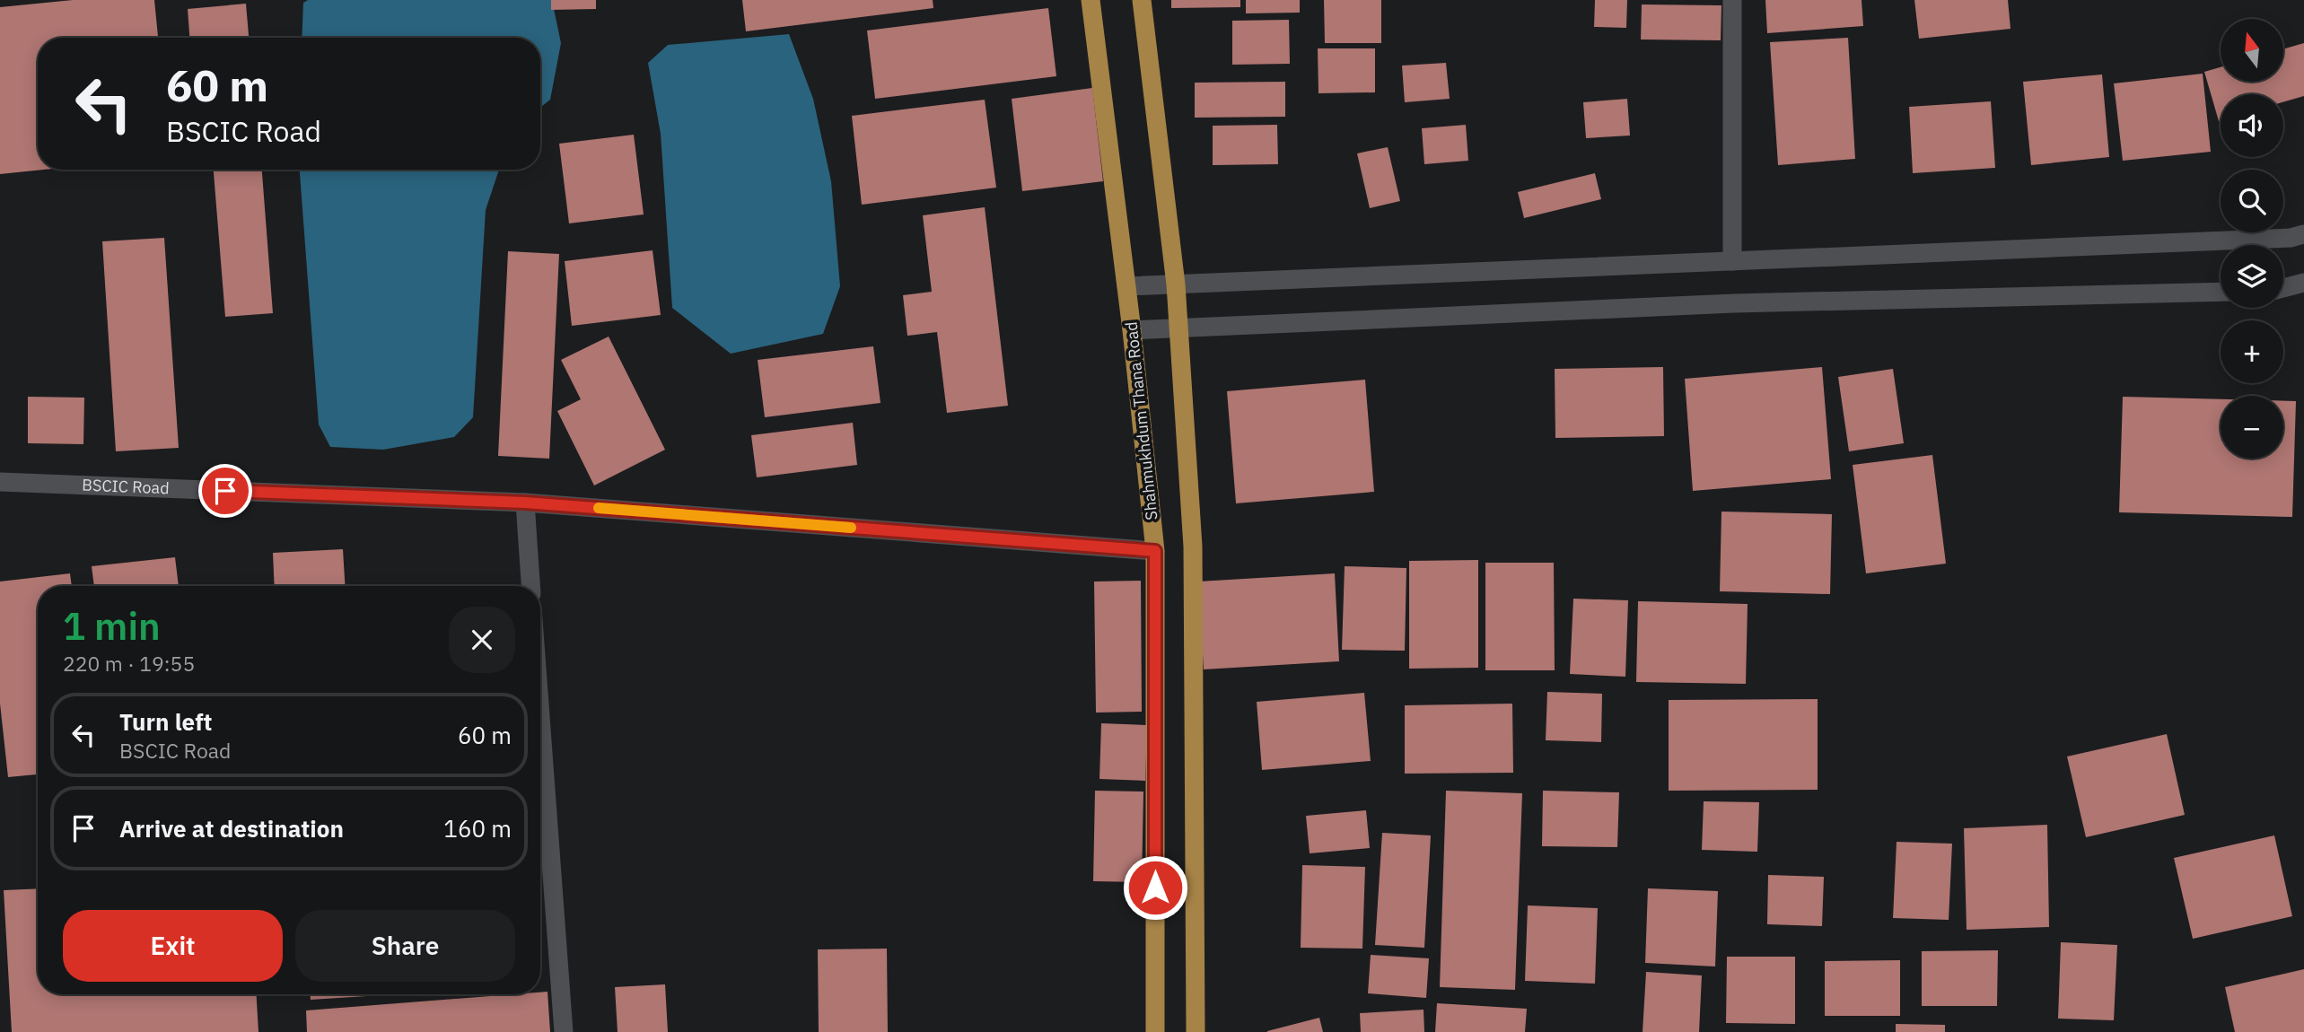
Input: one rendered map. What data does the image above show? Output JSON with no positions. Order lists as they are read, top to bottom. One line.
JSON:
{"streets":{"main road":["Shahmukhdum Thana Road"],"street":["BSCIC Road"]},"crossings":[["Shahmukhdum Thana Road","BSCIC Road"]],"north":"top","page":{"map_buttons":["+","−"],"turn":["60 m","BSCIC Road"],"heading":["1 min","220 m · 19:55"],"list":[{"name":"Turn left","note":"BSCIC Road","value":"60 m"},{"name":"Arrive at destination","value":"160 m"}],"buttons":["Exit","Share"]}}
